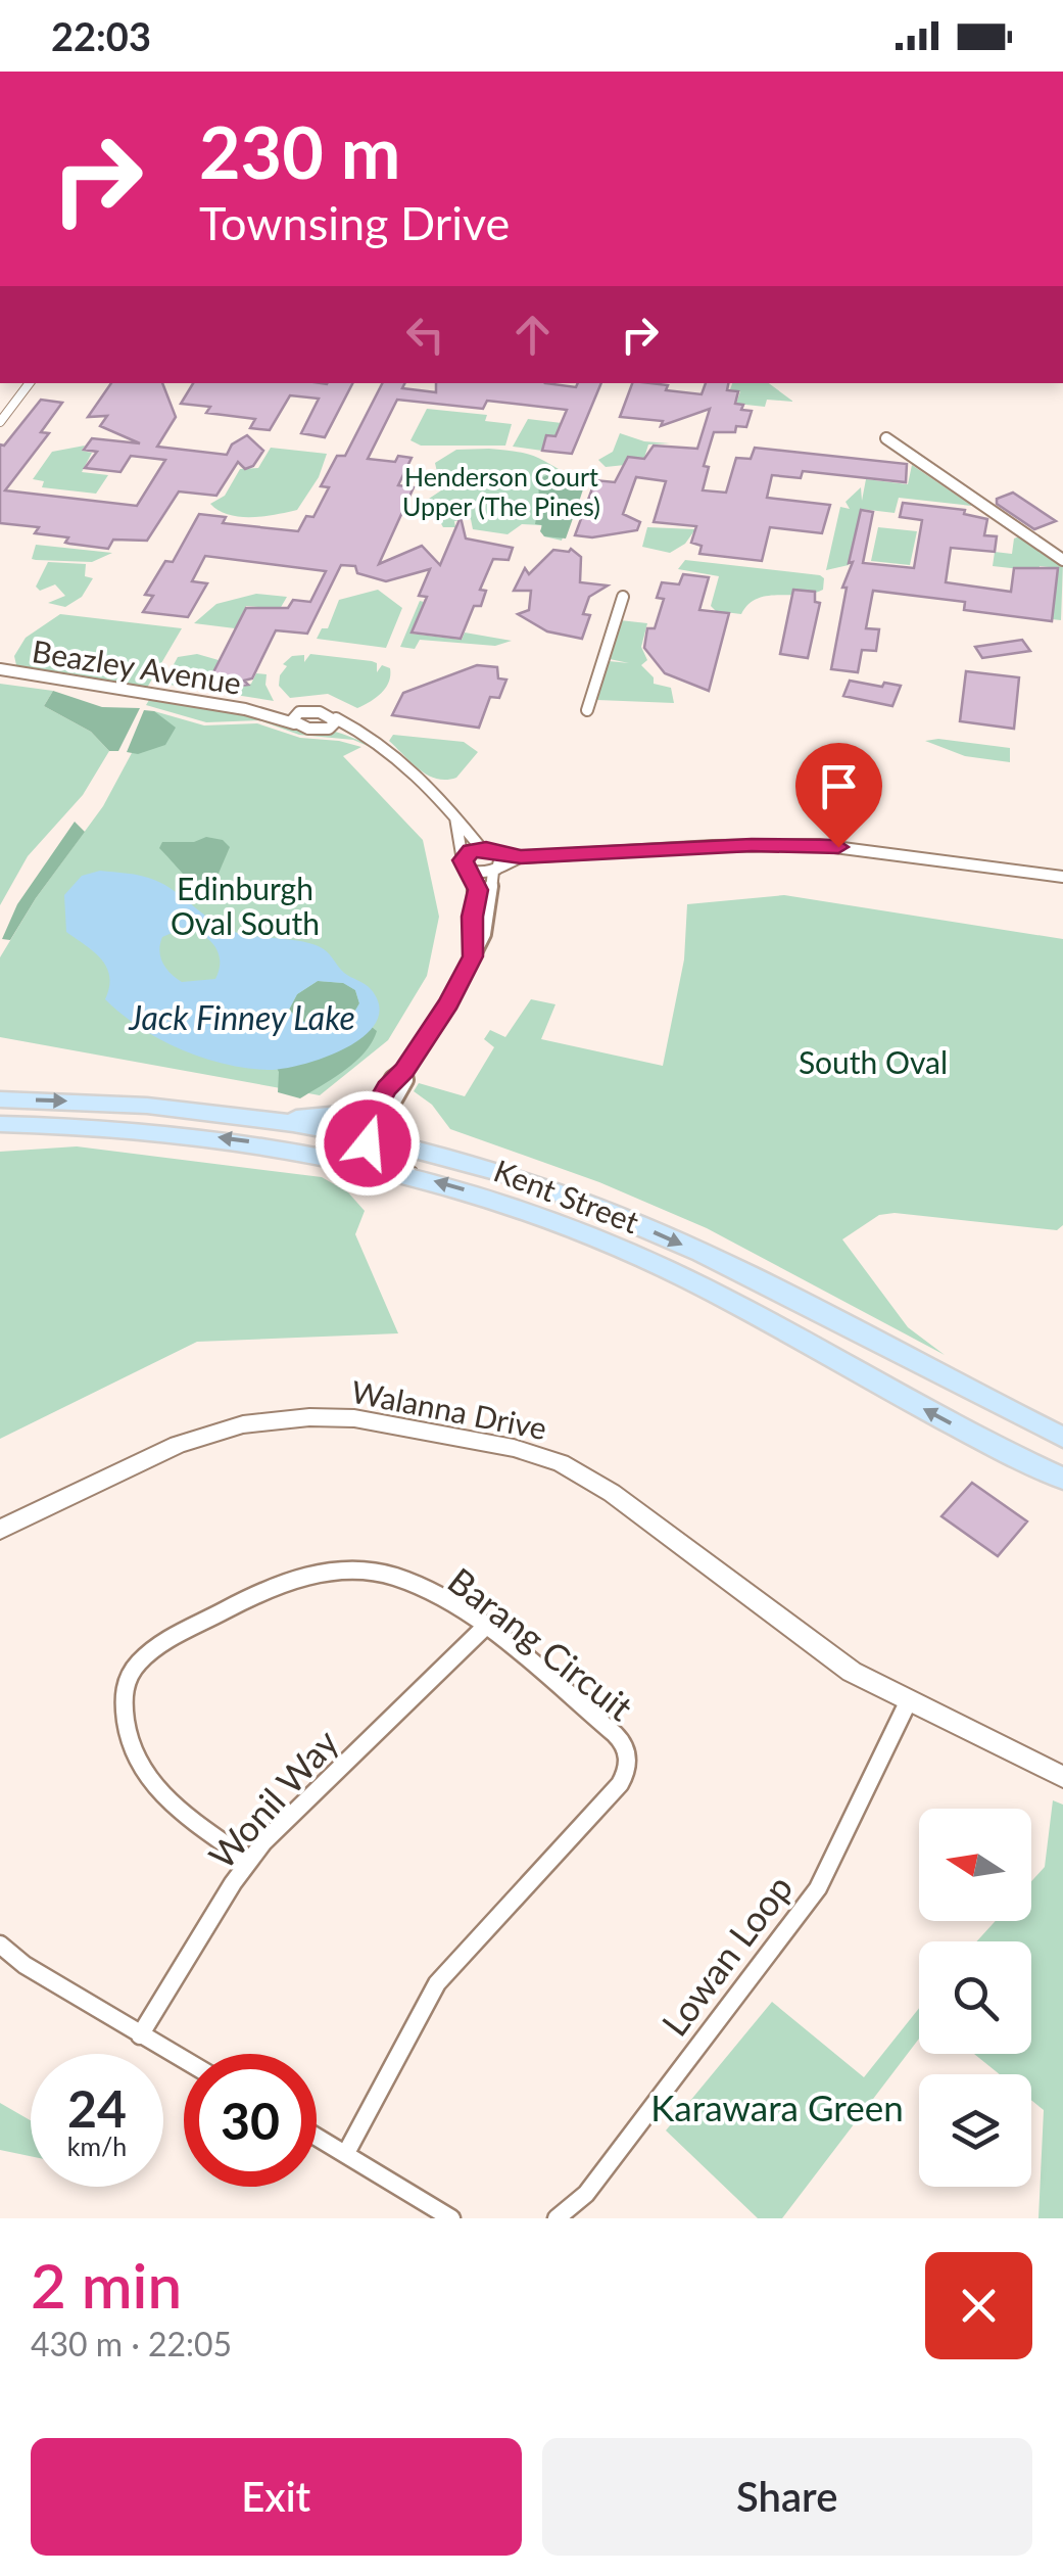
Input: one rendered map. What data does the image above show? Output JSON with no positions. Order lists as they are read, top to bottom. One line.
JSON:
{"streets":{"main road":["Kent Street"],"street":["Beazley Avenue","Walanna Drive","Barang Circuit","Wonil Way","Lowan Loop"]},"crossings":[["Walanna Drive","Lowan Loop"],["Barang Circuit","Wonil Way"]],"water":["Jack Finney Lake"],"parks":["Henderson Court Upper (The Pines)","Edinburgh Oval South","South Oval","Karawara Green"],"north":"left","page":{"status":"22:03","turn":["230 m","Townsing Drive"],"speed":"24 km/h","limit":"30","heading":["2 min","430 m · 22:05"],"buttons":["Exit","Share"]}}
